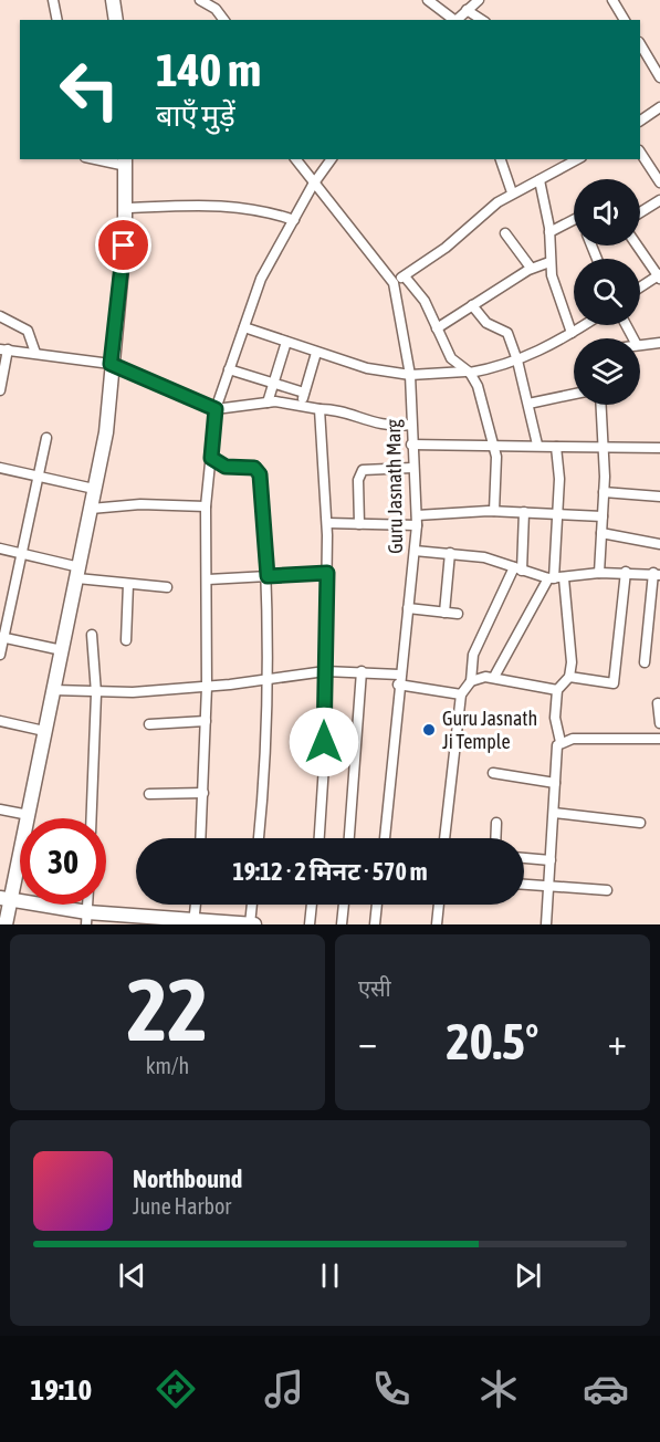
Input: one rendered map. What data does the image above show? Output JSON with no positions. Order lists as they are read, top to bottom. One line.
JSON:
{"streets":{"street":["Guru Jasnath Marg"]},"places":["Guru Jasnath Ji Temple"],"page":{"turn":["140 m","बाएँ मुड़ें"],"limit":"30","trip":"19:12 · 2 मिनट · 570 m","tile":[["22","km/h"],"एसी"],"heat":["−","20.5°","+"],"song":["Northbound","June Harbor"],"tabs":"19:10"}}
